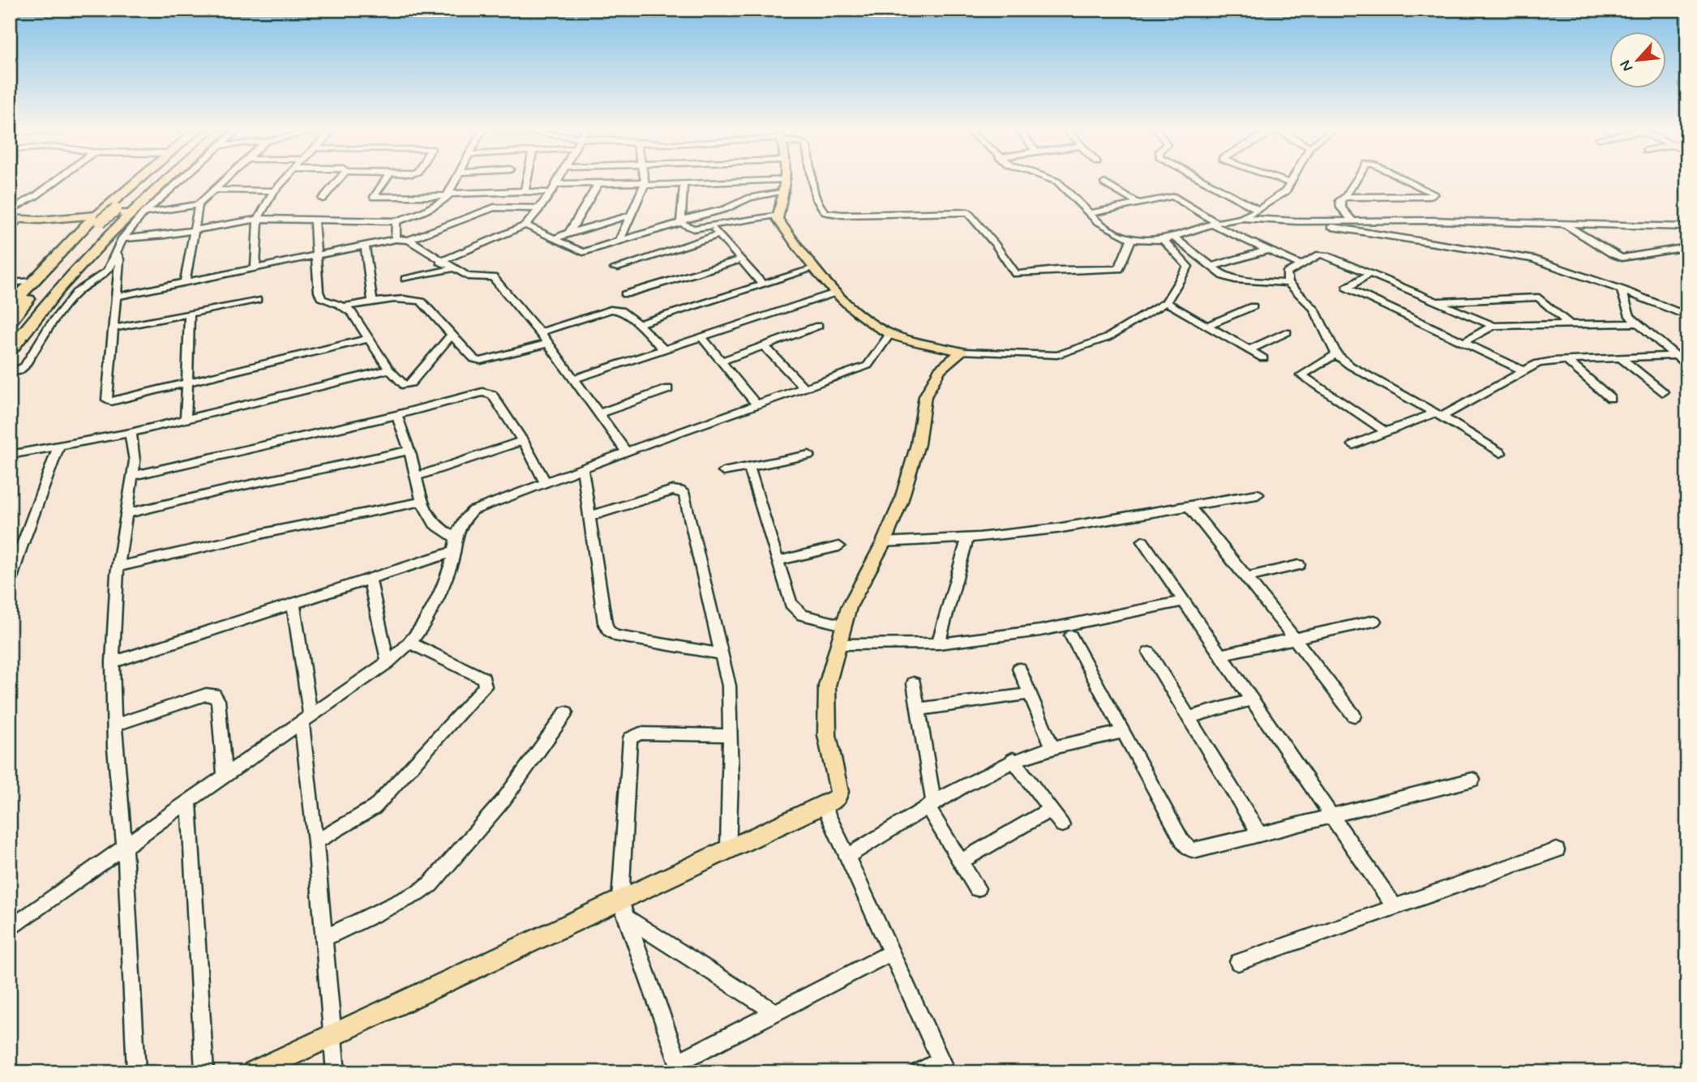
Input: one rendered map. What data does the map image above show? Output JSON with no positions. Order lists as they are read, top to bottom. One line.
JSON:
{"north":"bottom left"}
